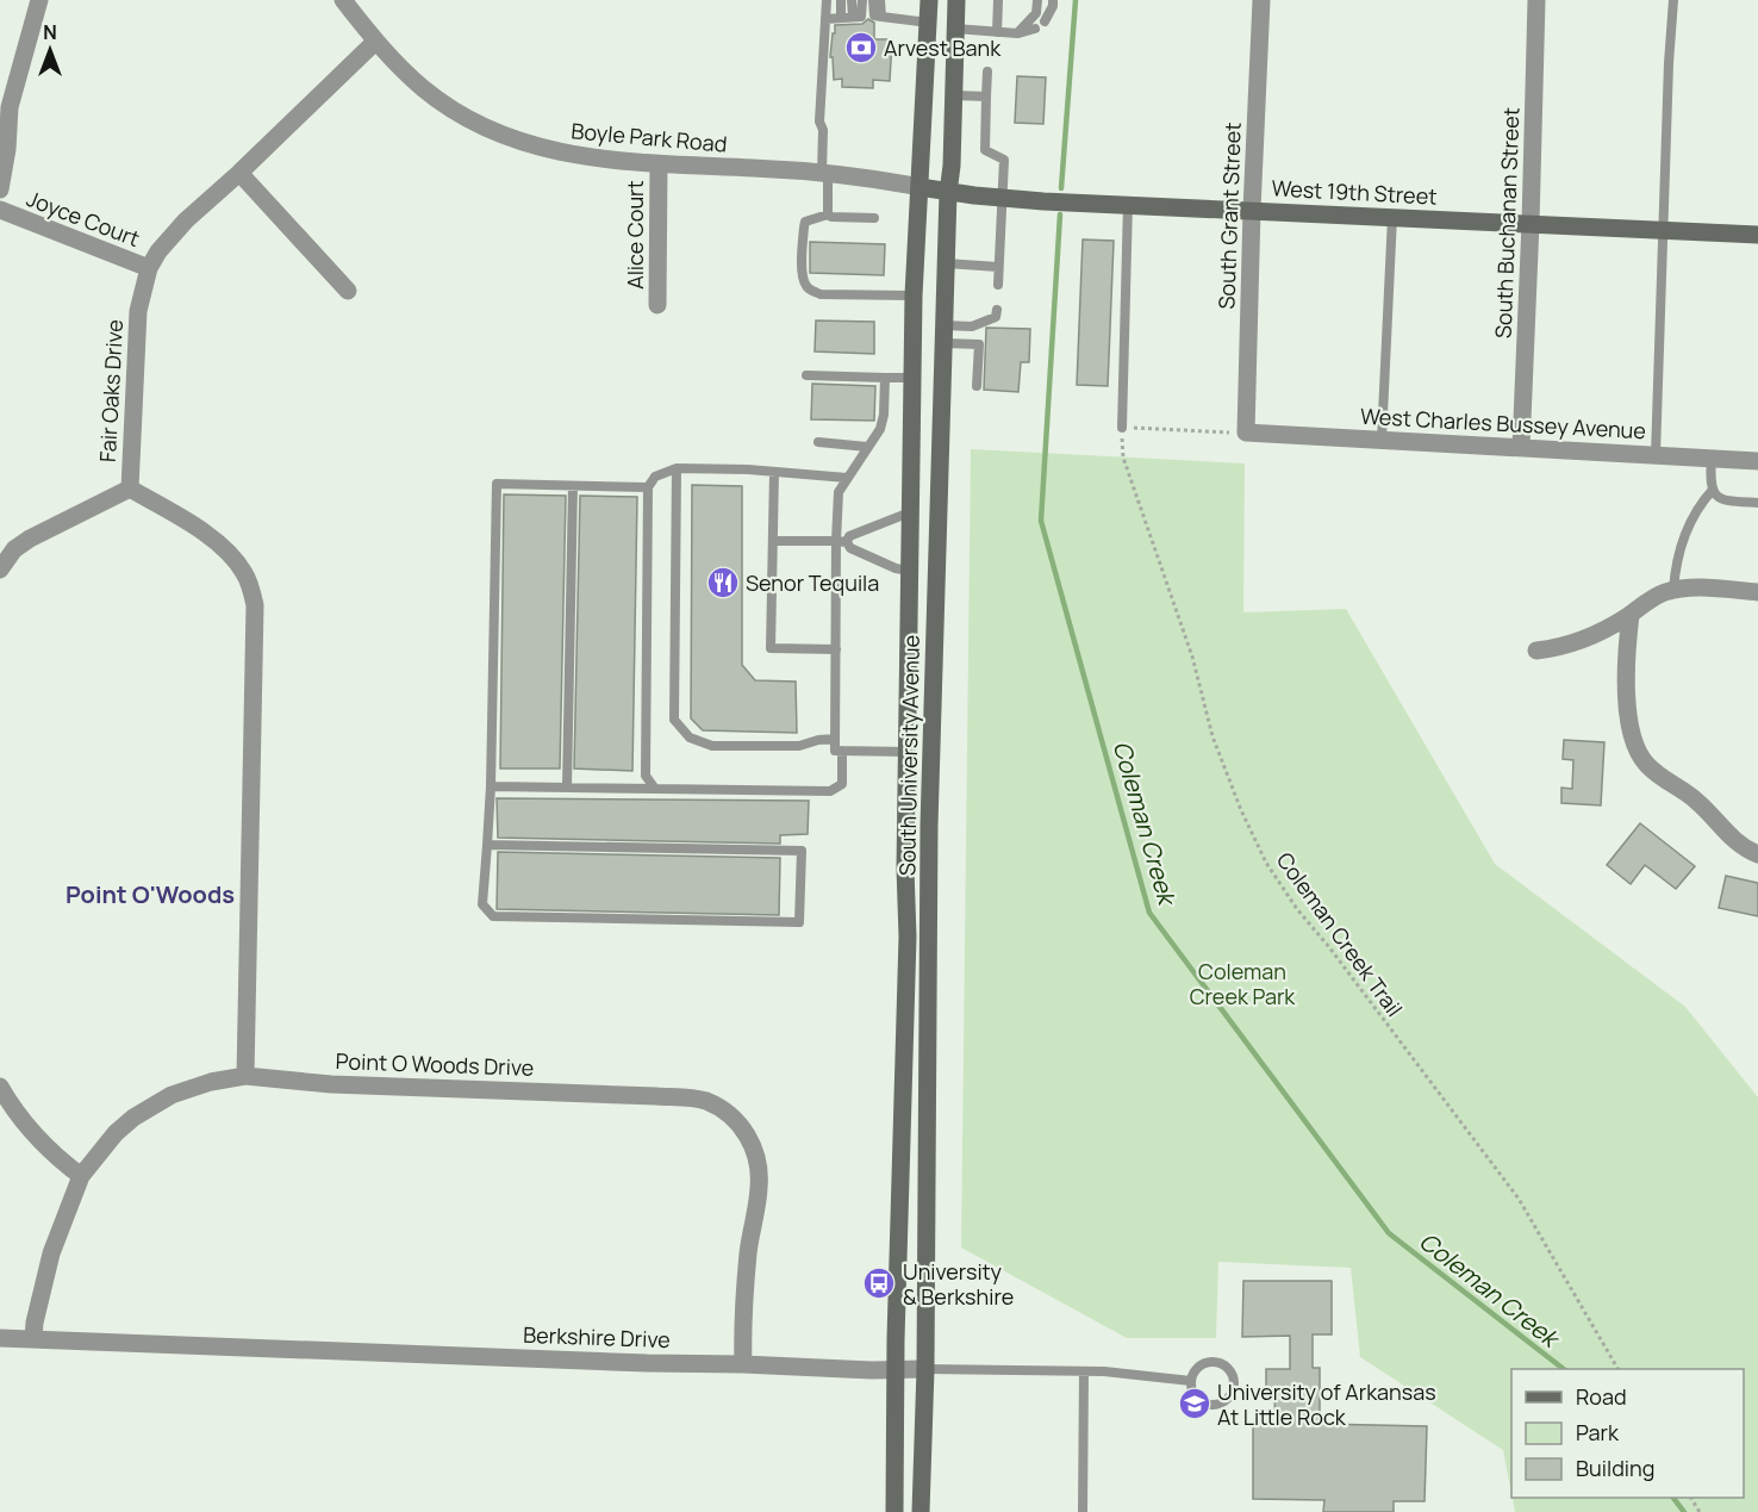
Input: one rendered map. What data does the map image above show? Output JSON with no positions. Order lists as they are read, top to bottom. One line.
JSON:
{"streets":{"main road":["West 19th Street","South University Avenue"],"street":["Boyle Park Road","South Grant Street","Joyce Court","South Buchanan Street","Alice Court","Fair Oaks Drive","West Charles Bussey Avenue","Point O Woods Drive","Berkshire Drive"],"path":["Coleman Creek Trail"]},"crossings":[["Boyle Park Road","West 19th Street"],["Boyle Park Road","Alice Court"],["Boyle Park Road","Fair Oaks Drive"],["Boyle Park Road","South University Avenue"],["West 19th Street","South Grant Street"],["West 19th Street","South Buchanan Street"],["West 19th Street","South University Avenue"],["South Grant Street","West Charles Bussey Avenue"],["Joyce Court","Fair Oaks Drive"],["South Buchanan Street","West Charles Bussey Avenue"],["Fair Oaks Drive","Point O Woods Drive"],["South University Avenue","Berkshire Drive"],["Point O Woods Drive","Berkshire Drive"]],"districts":["Point O'Woods"],"water":["Coleman Creek"],"parks":["Coleman Creek Park"],"places":{"bank":["Arvest Bank"],"restaurant":["Senor Tequila"],"bus stop":["University & Berkshire"],"school or university":["University of Arkansas At Little Rock"]},"legend":["Road","Park","Building"],"north":"top"}
